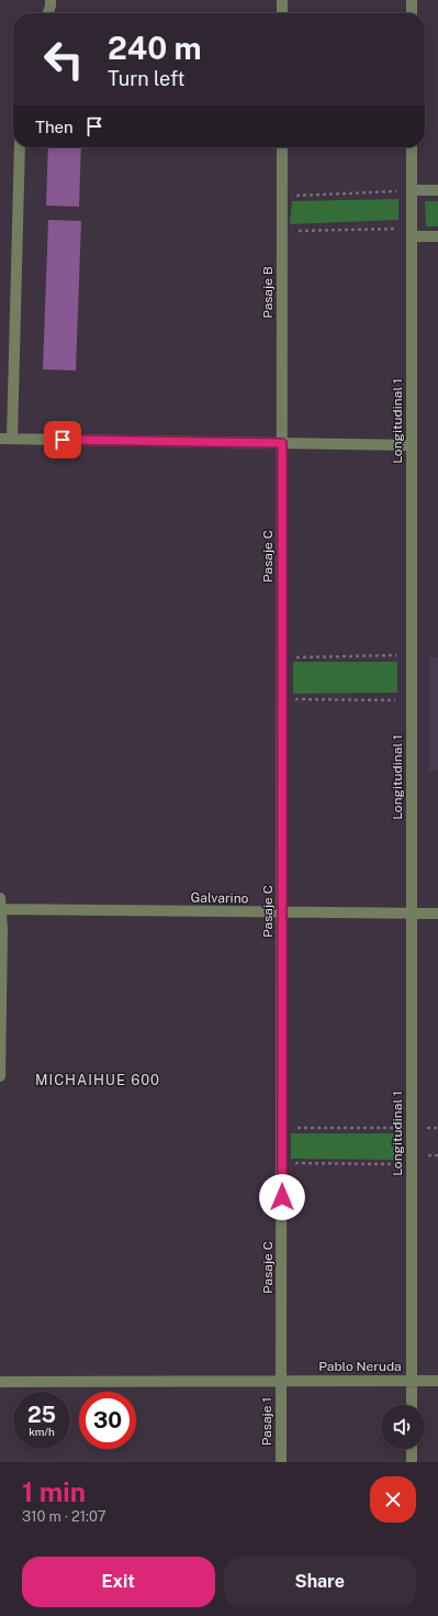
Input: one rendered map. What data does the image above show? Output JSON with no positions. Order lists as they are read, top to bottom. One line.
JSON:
{"streets":{"street":["Pasaje B","Longitudinal 1","Pasaje C","Galvarino","Pablo Neruda","Pasaje 1"]},"crossings":[["Pasaje B","Pasaje C"],["Longitudinal 1","Galvarino"],["Longitudinal 1","Pablo Neruda"],["Pasaje C","Galvarino"],["Pasaje C","Pablo Neruda"],["Pasaje C","Pasaje 1"],["Pablo Neruda","Pasaje 1"]],"districts":["MICHAIHUE 600"],"page":{"turn":["240 m","Turn left"],"then":"Then","speed":"25 km/h","limit":"30","heading":["1 min","310 m · 21:07"],"buttons":["Exit","Share"]}}
